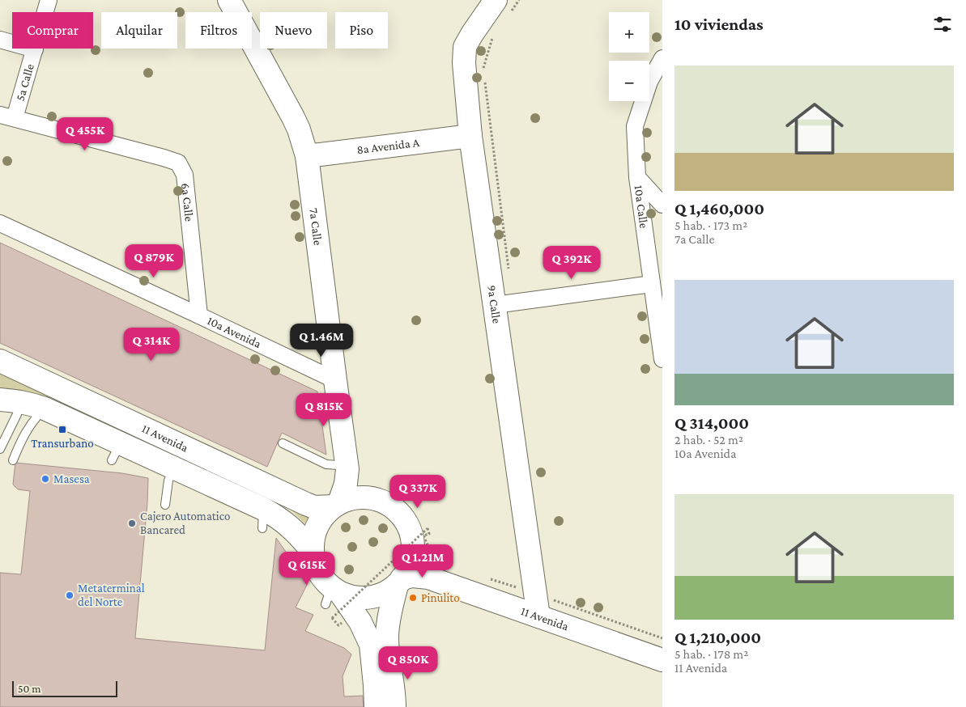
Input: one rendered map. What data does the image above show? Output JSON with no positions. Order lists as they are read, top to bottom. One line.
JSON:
{"streets":{"main road":["8a Avenida A","7a Calle","9a Calle","11 Avenida"],"street":["5a Calle","6a Calle","10a Calle","10a Avenida"]},"crossings":[["5a Calle","6a Calle"],["8a Avenida A","7a Calle"],["8a Avenida A","9a Calle"],["6a Calle","10a Avenida"],["7a Calle","10a Avenida"],["7a Calle","11 Avenida"],["9a Calle","11 Avenida"]],"places":{"transit":["Transurbano"],"other":["Masesa","Cajero Automatico Bancared","Metaterminal del Norte","Pinulito"]},"scale_bar":"50 m","page":{"heading":"10 viviendas","map_buttons":["+","−"],"chip":["Comprar","Alquilar","Filtros","Nuevo","Piso"],"list":[{"name":"Q 1,460,000","note":"5 hab. · 173 m² · 7a Calle"},{"name":"Q 314,000","note":"2 hab. · 52 m² · 10a Avenida"},{"name":"Q 1,210,000","note":"5 hab. · 178 m² · 11 Avenida"}],"price":["Q 455K","Q 879K","Q 392K","Q 1.46M","Q 314K","Q 815K","Q 337K","Q 1.21M","Q 615K","Q 850K"],"scale":"50 m"}}
